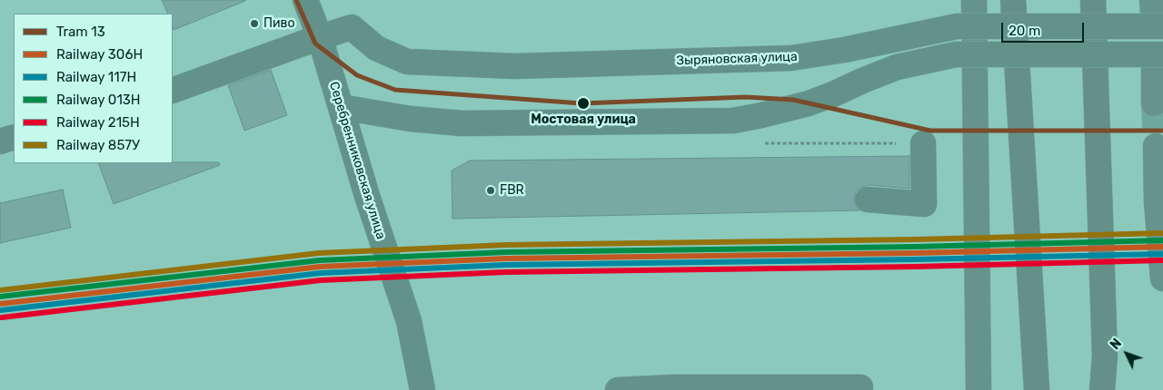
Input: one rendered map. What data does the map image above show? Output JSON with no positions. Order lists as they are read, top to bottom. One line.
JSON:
{"streets":{"street":["Зыряновская улица","Серебренниковская улица"]},"crossings":[["Зыряновская улица","Серебренниковская улица"]],"places":["Пиво","Мостовая улица","FBR"],"lines":["tram line 13","rail line 857У","rail line 013Н","rail line 306Н","rail line 117Н","rail line 215Н"],"legend":["Tram 13","Railway 306Н","Railway 117Н","Railway 013Н","Railway 215Н","Railway 857У"],"scale_bar":"20 m","north":"top left"}
